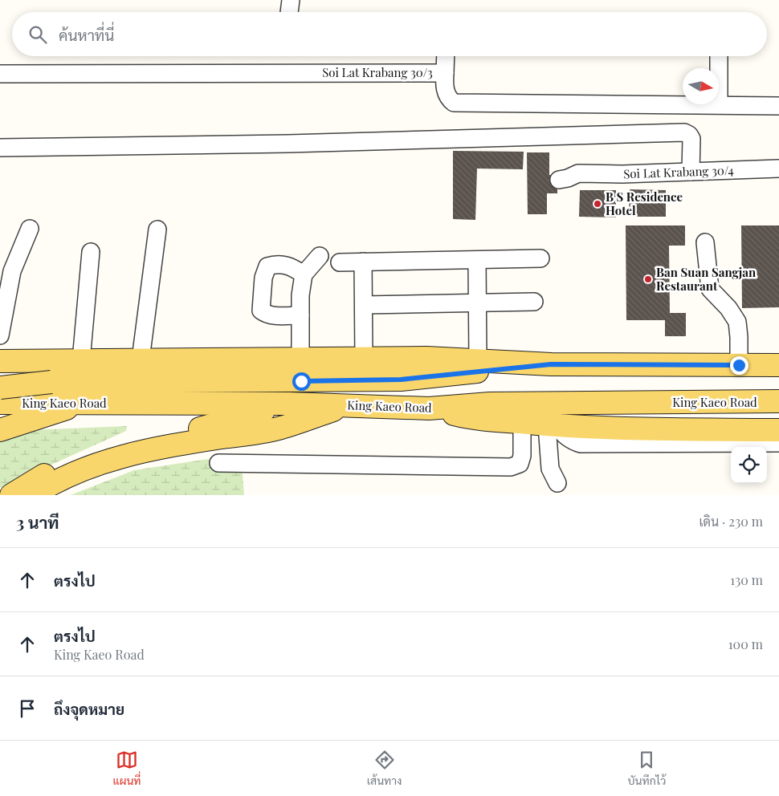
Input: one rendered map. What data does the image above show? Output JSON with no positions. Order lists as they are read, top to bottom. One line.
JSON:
{"streets":{"main road":["King Kaeo Road"],"street":["Soi Lat Krabang 30/3","Soi Lat Krabang 30/4"]},"places":["B S Residence Hotel","Ban Suan Sangjan Restaurant"],"north":"right","page":{"search":"ค้นหาที่นี่","heading":["3 นาที","เดิน · 230 m"],"list":[["ตรงไป","130 m"],["ตรงไป","King Kaeo Road","100 m"],"ถึงจุดหมาย"],"nav":["แผนที่","เส้นทาง","บันทึกไว้"]}}
